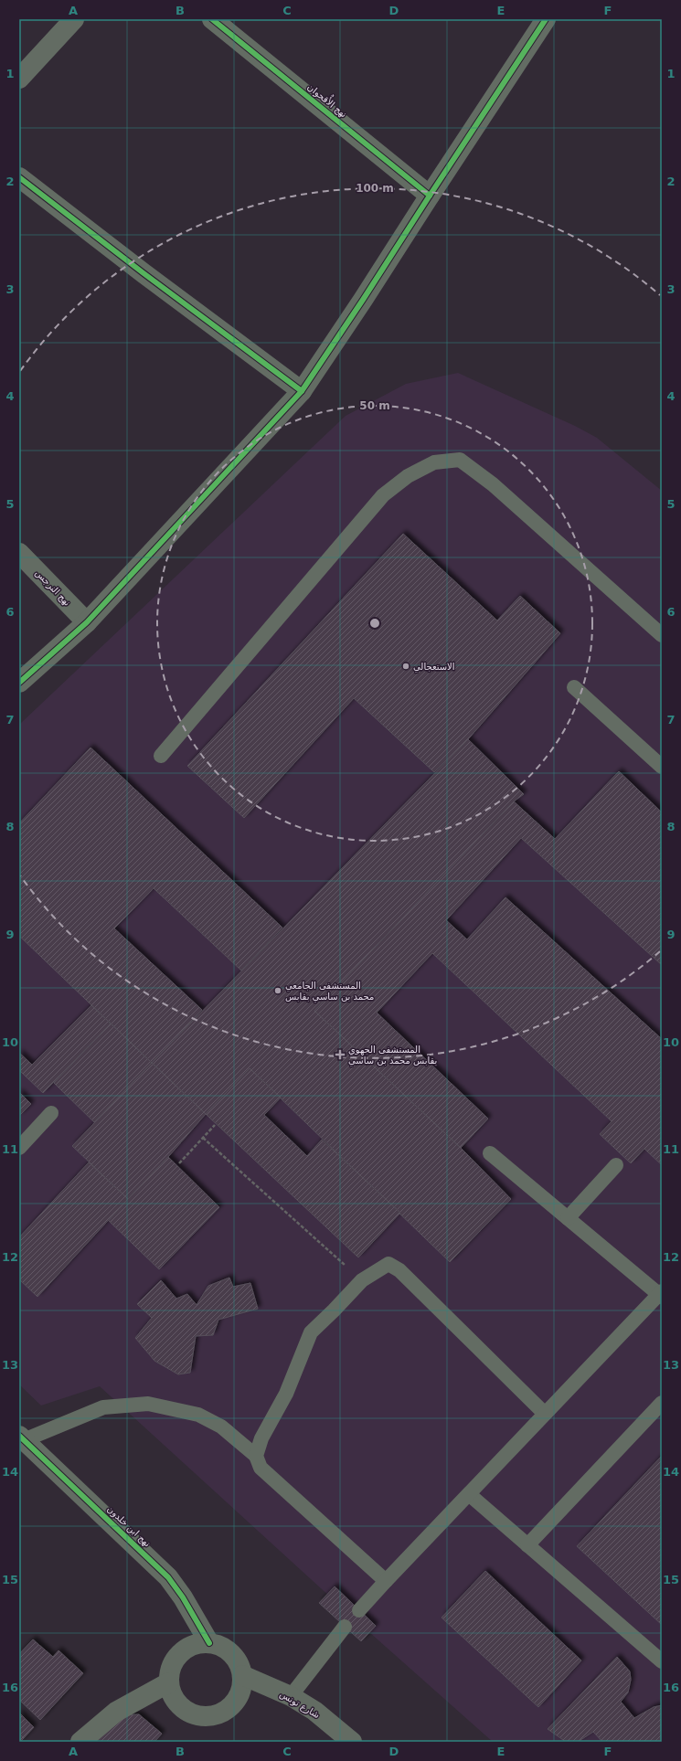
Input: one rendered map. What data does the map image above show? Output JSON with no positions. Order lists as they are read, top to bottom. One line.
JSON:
{"streets":{"street":["نهج الأُقحوان","نهج النرجس","نهج ابن خلدون","شارع تونس"]},"crossings":[["نهج ابن خلدون","شارع تونس"]],"places":{"other":["الاستعجالي","المستشفى الجامعي محمد بن ساسي بقابس"],"health":["المستشفى الجهوي بقابس محمد بن ساسي"]},"grid":{"columns":["A","B","C","D","E","F"],"rows":["1","2","3","4","5","6","7","8","9","10","11","12","13","14","15","16"]},"rings":["100 m","50 m"]}
